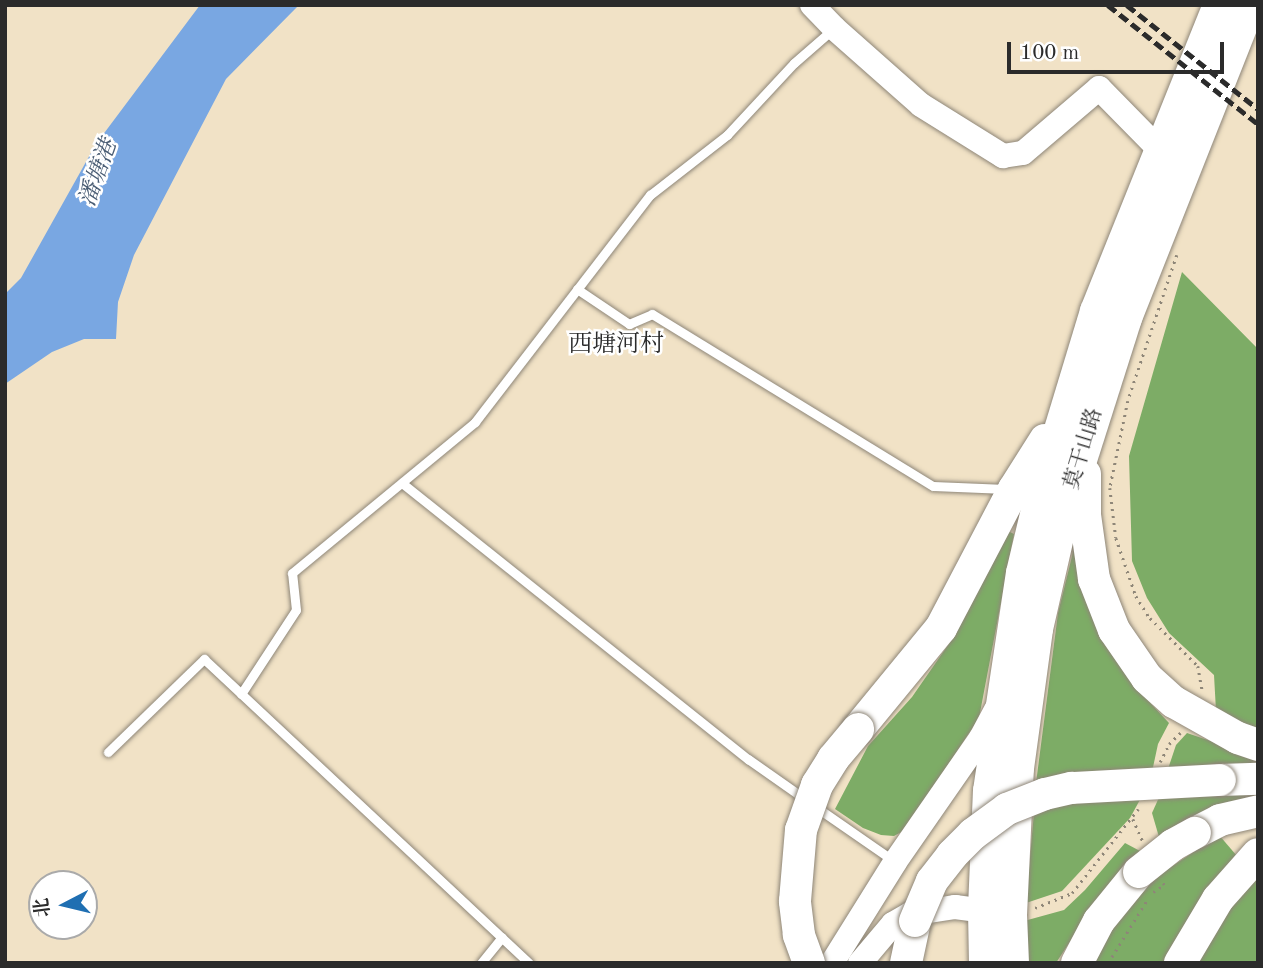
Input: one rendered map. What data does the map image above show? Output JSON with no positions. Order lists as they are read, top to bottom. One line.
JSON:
{"streets":{"highway":["莫干山路"]},"districts":["西塘河村"],"water":["潘塘港"],"scale_bar":"100 m","north":"left"}
